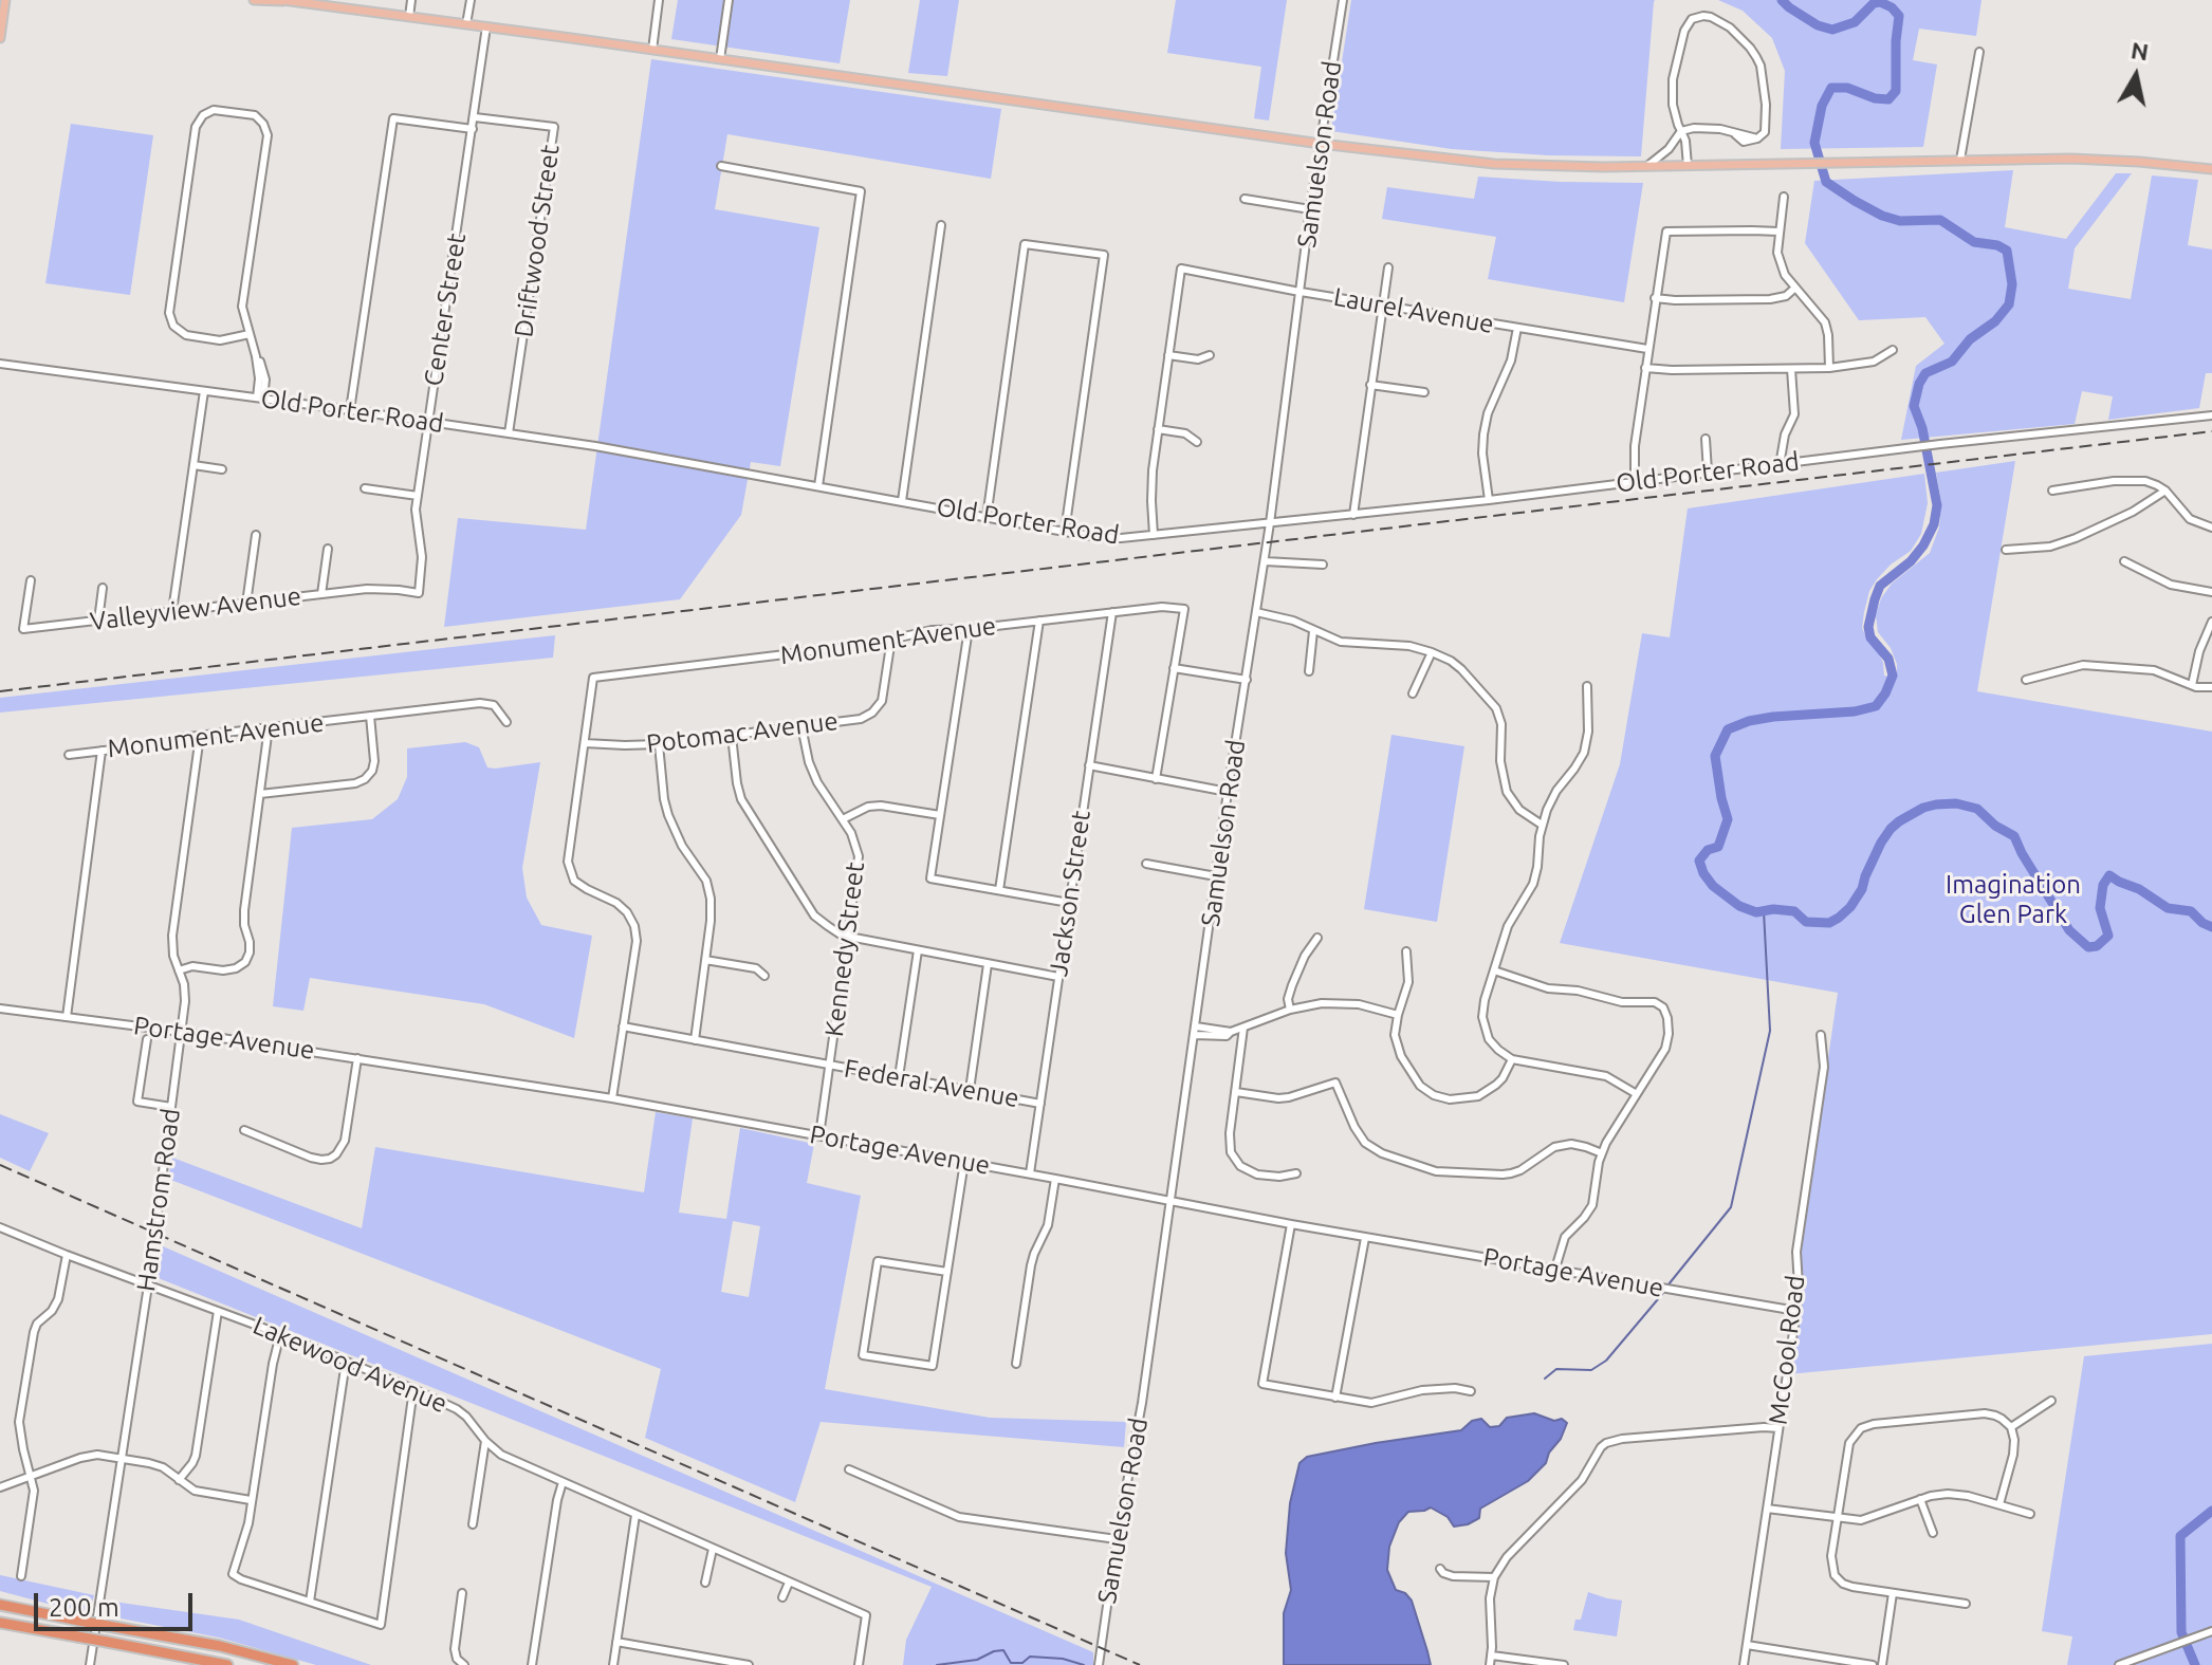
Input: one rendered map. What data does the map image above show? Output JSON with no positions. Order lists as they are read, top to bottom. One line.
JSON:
{"streets":{"street":["Samuelson Road","Driftwood Street","Center Street","Laurel Avenue","Old Porter Road","Valleyview Avenue","Monument Avenue","Potomac Avenue","Jackson Street","Kennedy Street","Portage Avenue","Federal Avenue","Hamstrom Road","McCool Road","Lakewood Avenue"]},"crossings":[["Samuelson Road","Laurel Avenue"],["Samuelson Road","Old Porter Road"],["Samuelson Road","Portage Avenue"],["Driftwood Street","Center Street"],["Driftwood Street","Old Porter Road"],["Center Street","Old Porter Road"],["Center Street","Valleyview Avenue"],["Monument Avenue","Potomac Avenue"],["Monument Avenue","Jackson Street"],["Monument Avenue","Hamstrom Road"],["Potomac Avenue","Kennedy Street"],["Jackson Street","Portage Avenue"],["Jackson Street","Federal Avenue"],["Kennedy Street","Portage Avenue"],["Kennedy Street","Federal Avenue"],["Portage Avenue","Hamstrom Road"],["Portage Avenue","McCool Road"],["Hamstrom Road","Lakewood Avenue"]],"parks":["Imagination Glen Park"],"scale_bar":"200 m","north":"top"}
